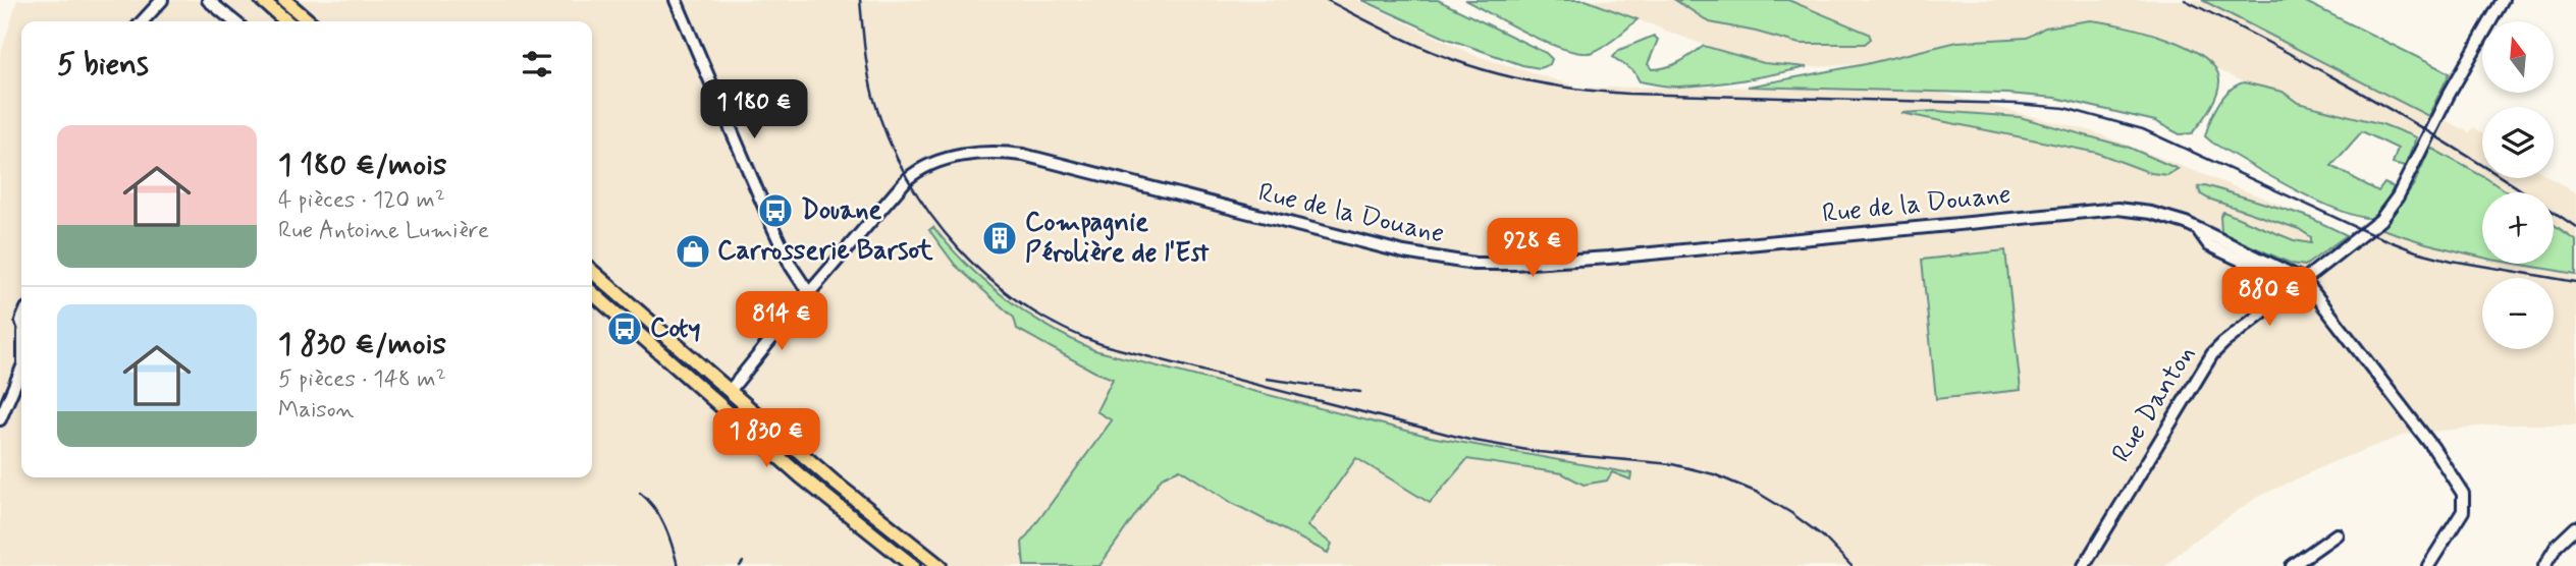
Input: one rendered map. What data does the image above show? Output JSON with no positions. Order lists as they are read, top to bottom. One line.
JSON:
{"streets":{"street":["Rue de la Douane","Rue Danton"]},"crossings":[["Rue de la Douane","Rue Danton"]],"places":{"bus stop":["Douane","Coty"],"building":["Compagnie Pérolière de l'Est"],"shop":["Carrosserie Barsot"]},"north":"top","page":{"map_buttons":["+","−"],"heading":"5 biens","price":["1 180 €","928 €","880 €","814 €","1 830 €"],"list":[{"name":"1 180 €/mois","note":"4 pièces · 120 m² · Rue Antoine Lumière"},{"name":"1 830 €/mois","note":"5 pièces · 148 m² · Maison"}]}}
